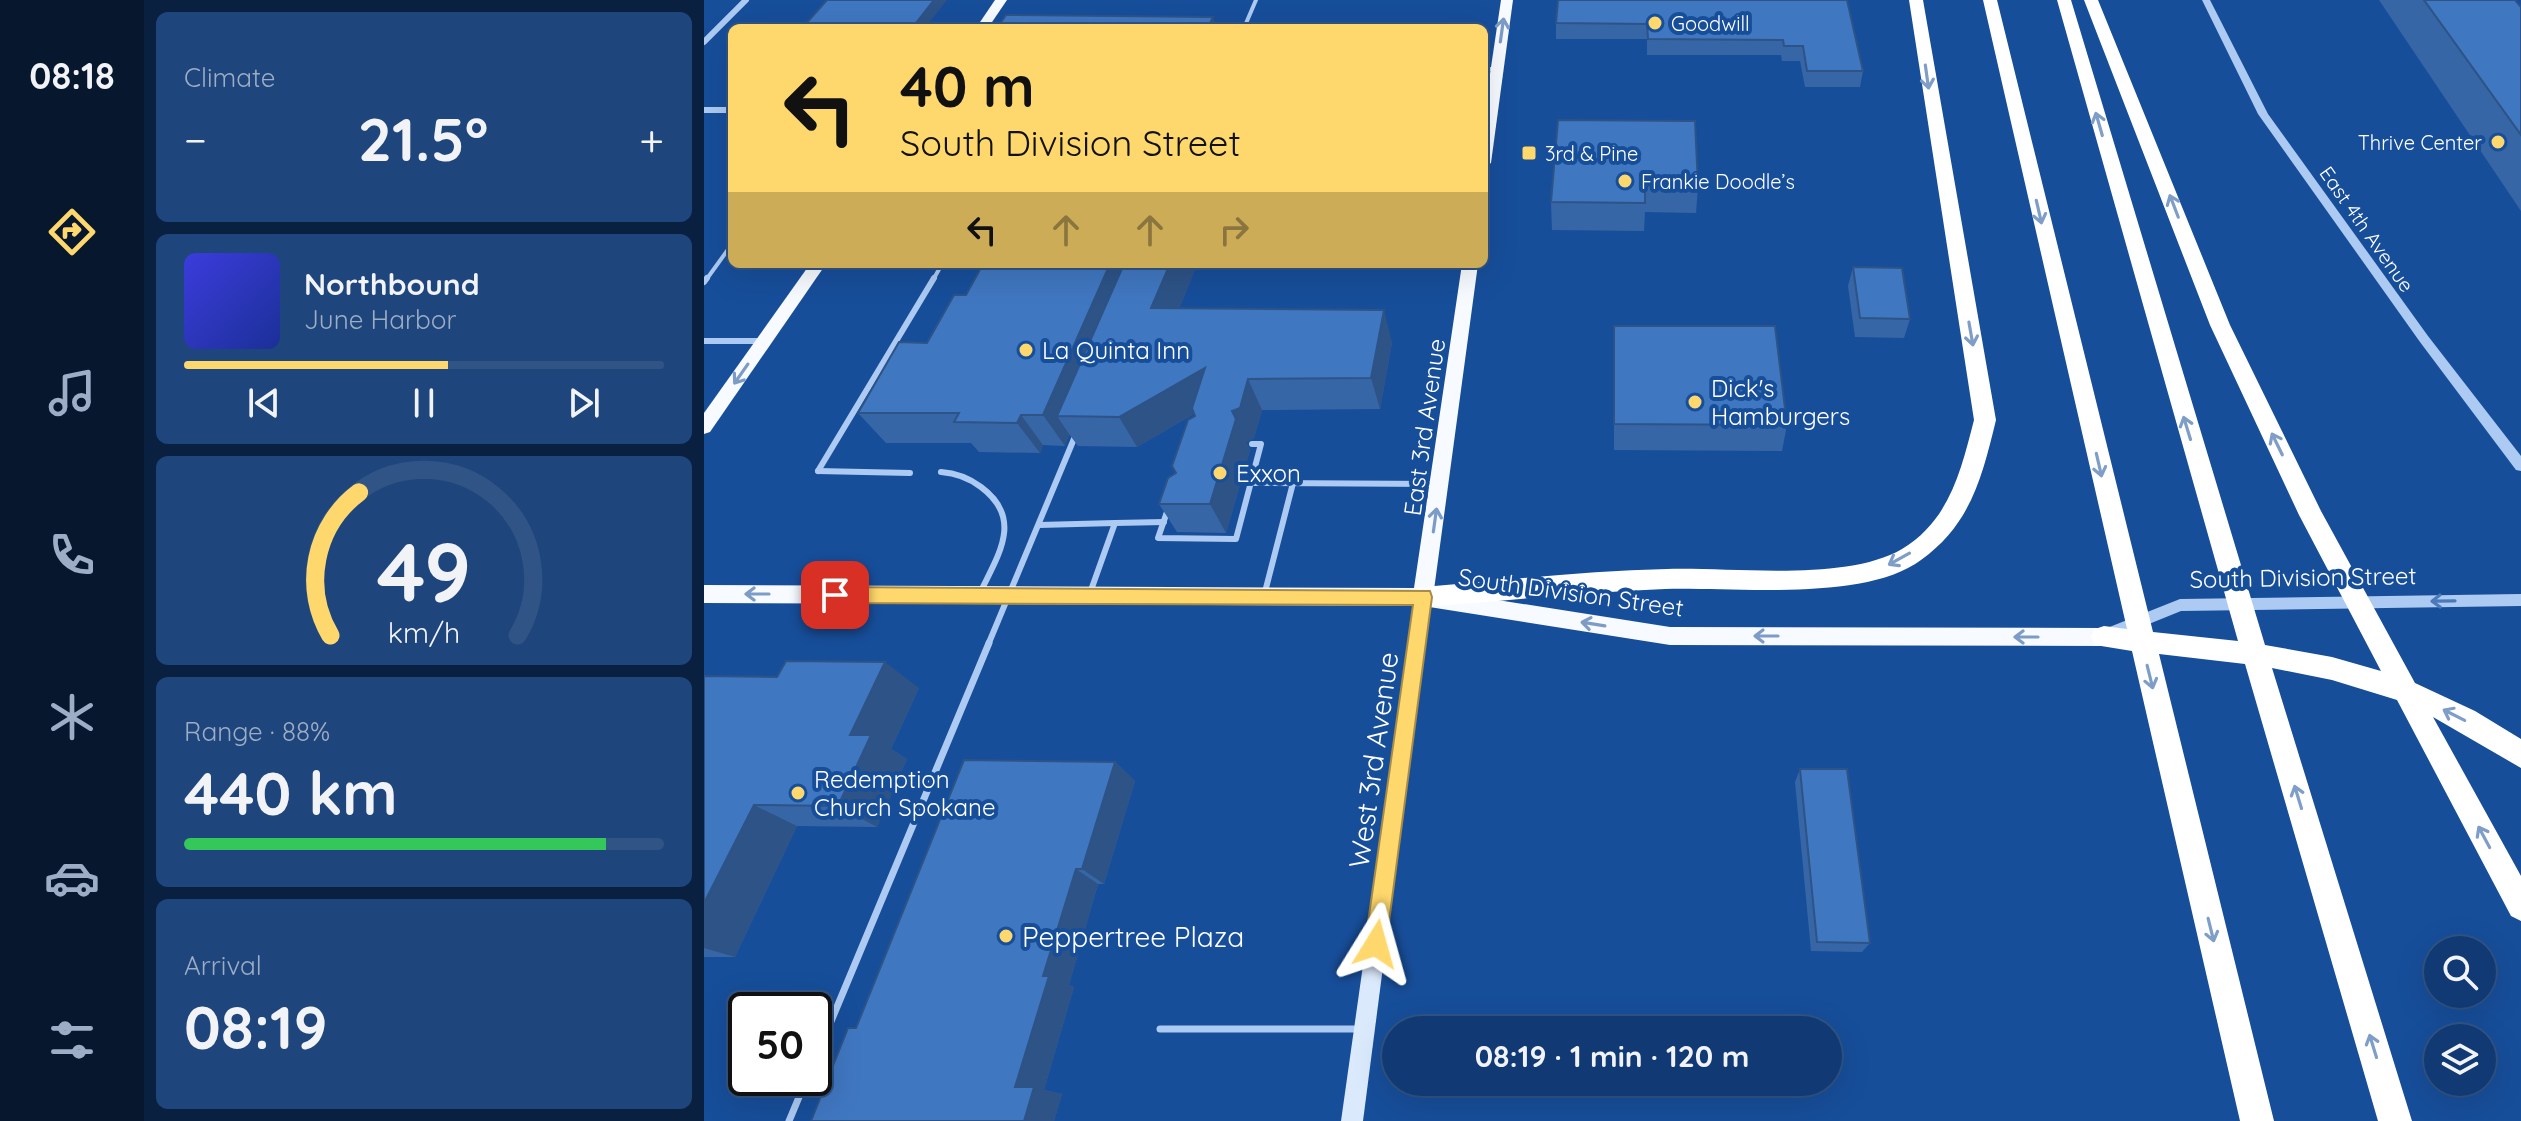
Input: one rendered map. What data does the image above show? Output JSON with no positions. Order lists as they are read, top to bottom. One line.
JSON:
{"streets":{"main road":["East 3rd Avenue","South Division Street","West 3rd Avenue"],"street":["East 4th Avenue"]},"crossings":[["East 3rd Avenue","South Division Street"],["East 3rd Avenue","West 3rd Avenue"],["South Division Street","West 3rd Avenue"]],"one_way":["South Division Street"],"places":{"other":["Goodwill","Thrive Center","Frankie Doodle’s","La Quinta Inn","Dick's Hamburgers","Exxon","Redemption Church Spokane","Peppertree Plaza"],"transit":["3rd & Pine"]},"page":{"tabs":"08:18","tile":["Climate",["Range · 88%","440 km"],["Arrival","08:19"]],"turn":["40 m","South Division Street"],"heat":["−","21.5°","+"],"song":["Northbound","June Harbor"],"limit":"50","trip":"08:19 · 1 min · 120 m","gauge":["49","km/h"]}}
